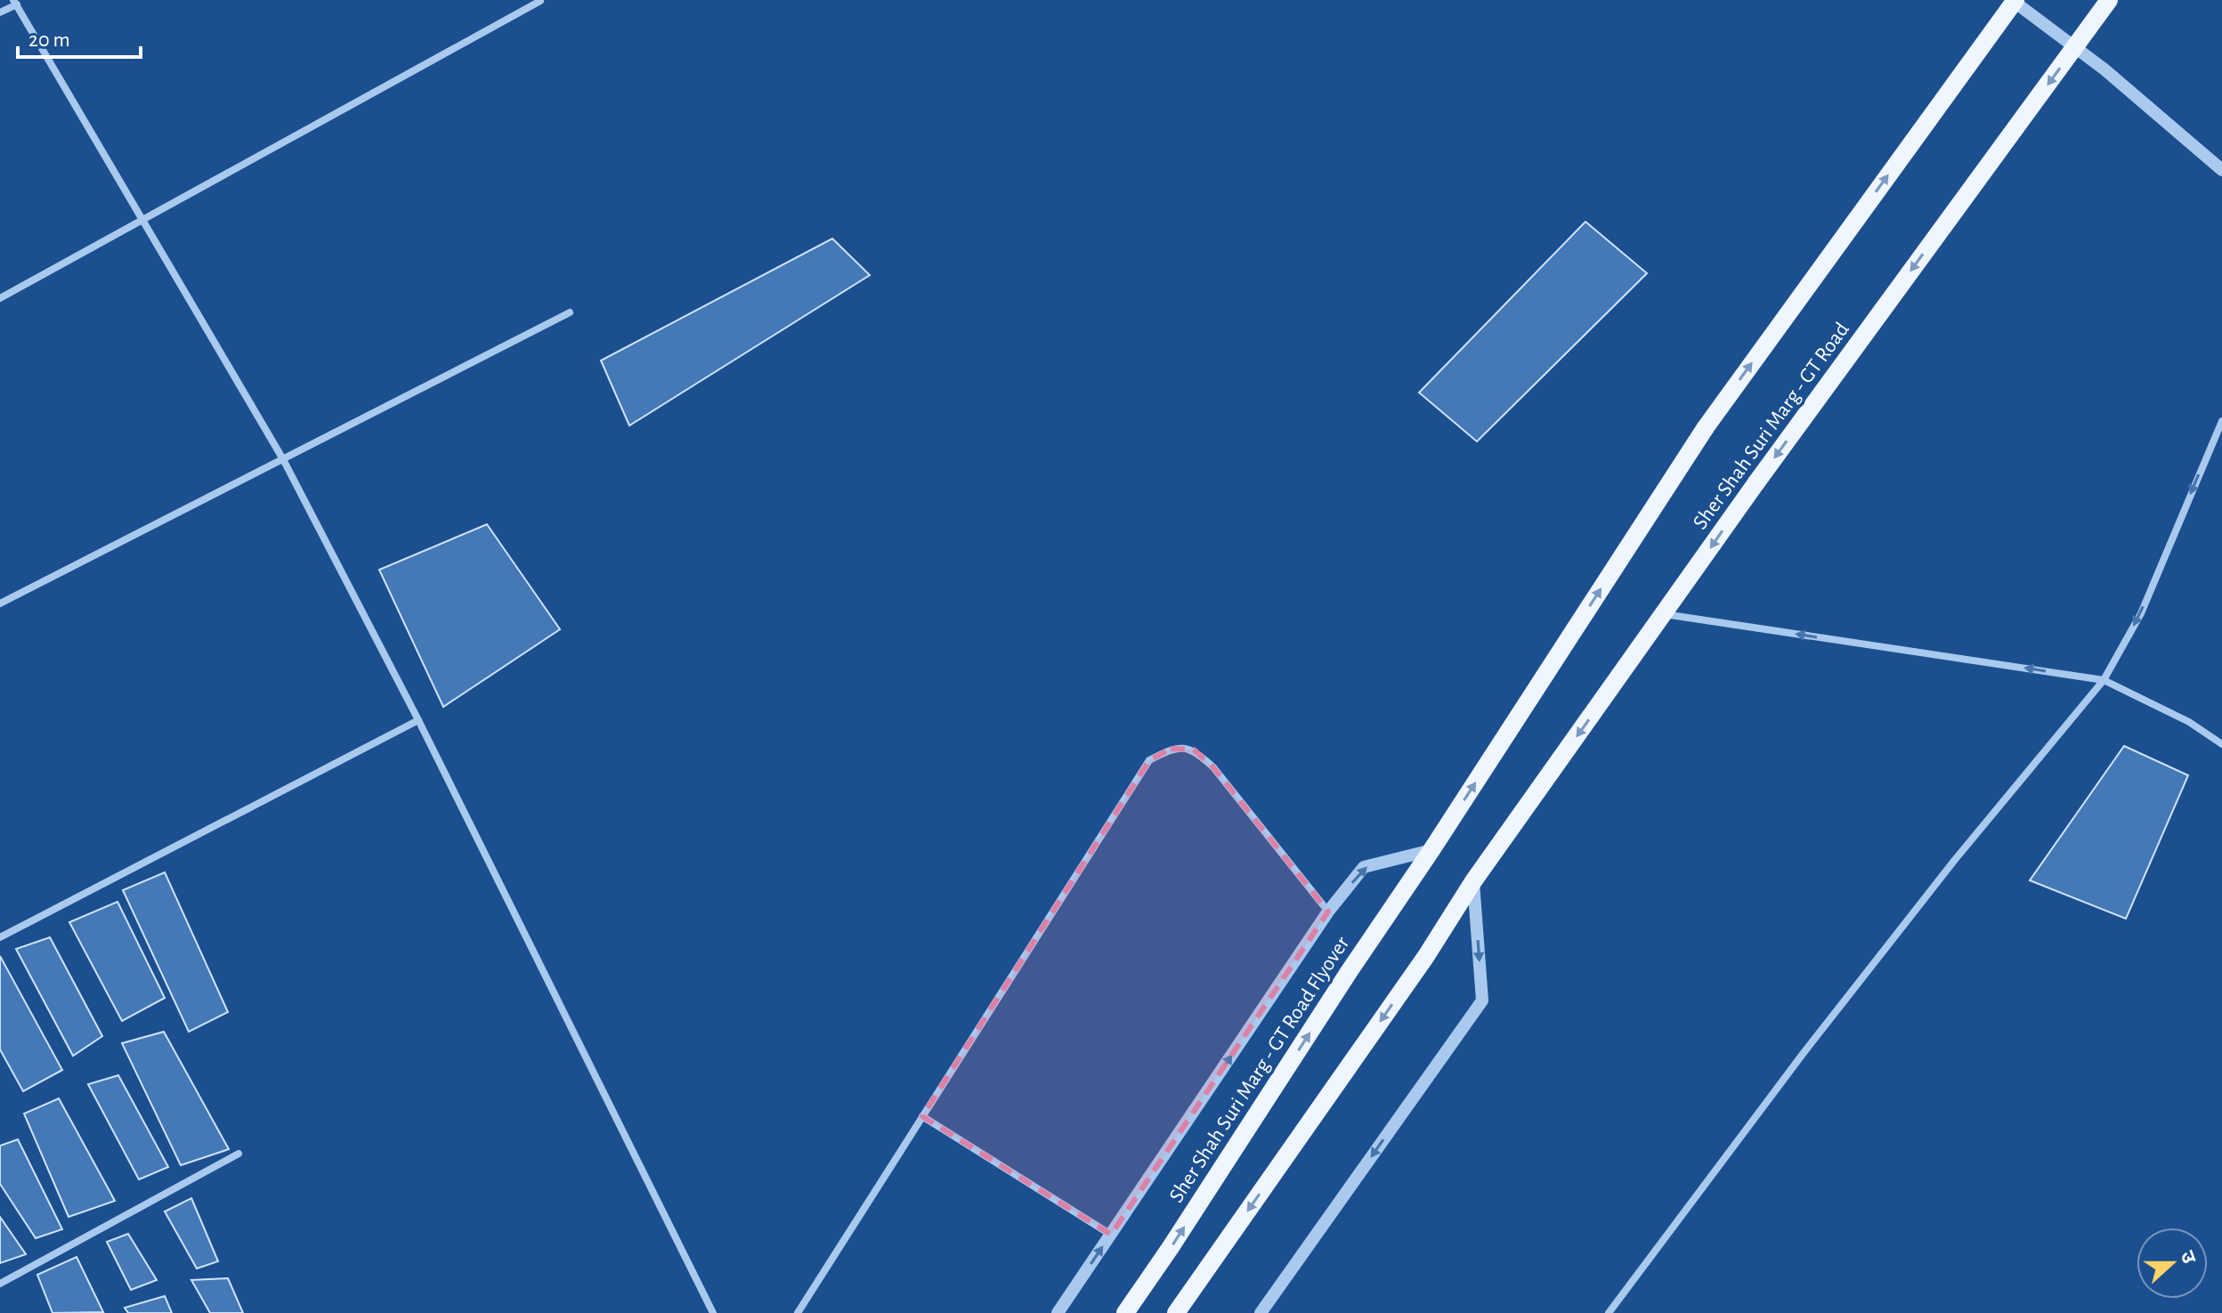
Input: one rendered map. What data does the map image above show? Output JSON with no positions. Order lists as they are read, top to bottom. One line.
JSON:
{"streets":{"main road":["Sher Shah Suri Marg - GT Road","Sher Shah Suri Marg - GT Road Flyover"]},"scale_bar":"20 m","north":"right"}
